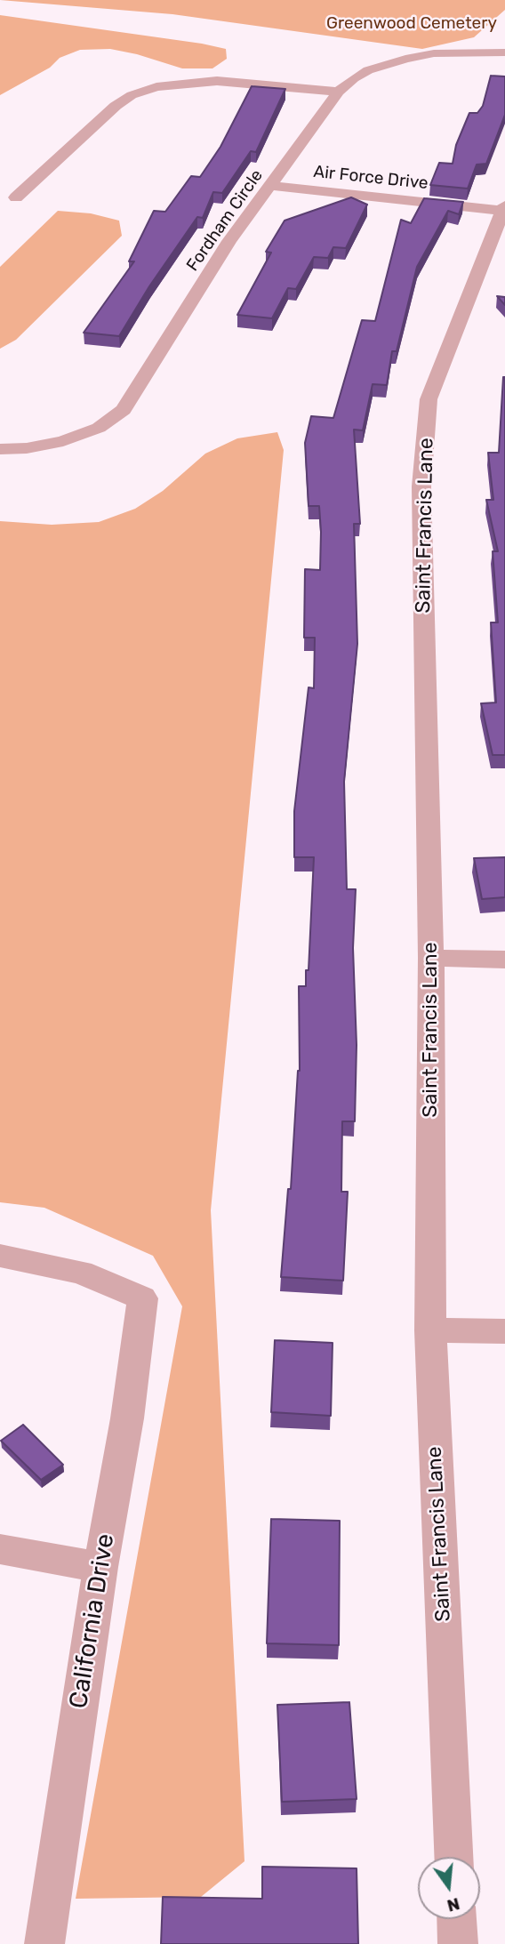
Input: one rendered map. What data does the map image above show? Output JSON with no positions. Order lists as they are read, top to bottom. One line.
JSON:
{"streets":{"street":["Air Force Drive","Fordham Circle","Saint Francis Lane","California Drive"]},"crossings":[["Air Force Drive","Fordham Circle"],["Air Force Drive","Saint Francis Lane"]],"parks":["Greenwood Cemetery"],"north":"bottom"}
